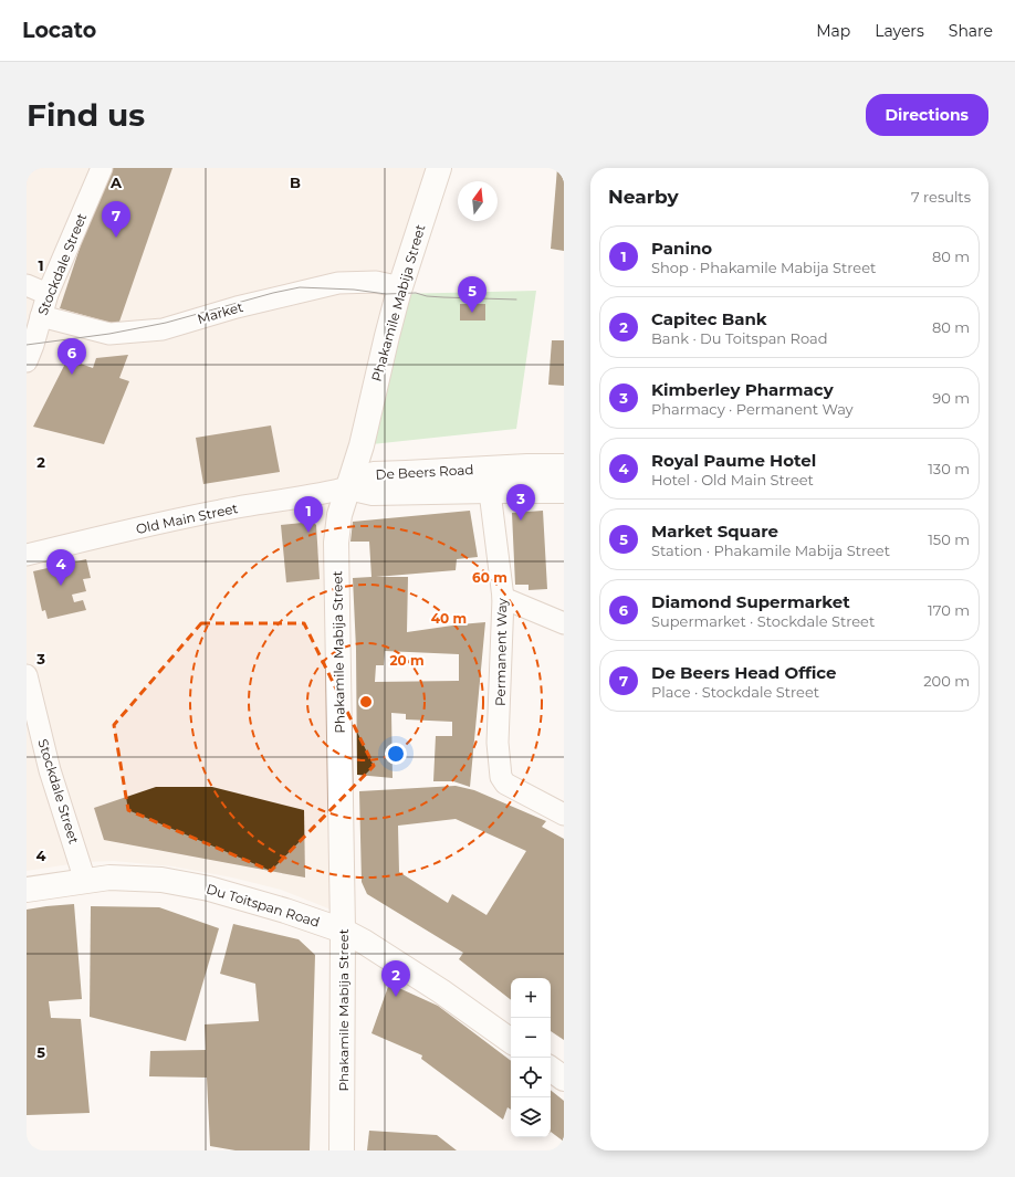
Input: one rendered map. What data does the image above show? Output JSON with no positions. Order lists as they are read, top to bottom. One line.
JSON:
{"streets":{"street":["Stockdale Street","Phakamile Mabija Street","Market","De Beers Road","Old Main Street","Permanent Way","Du Toitspan Road"]},"crossings":[["Stockdale Street","Market"],["Stockdale Street","Du Toitspan Road"],["Phakamile Mabija Street","Market"],["Phakamile Mabija Street","De Beers Road"],["Phakamile Mabija Street","Old Main Street"],["Phakamile Mabija Street","Du Toitspan Road"],["De Beers Road","Old Main Street"],["De Beers Road","Permanent Way"]],"north":"top","page":{"header":"Locato","nav":["Map","Layers","Share"],"buttons":"Directions","title":"Find us","heading":["Nearby","7 results"],"pins":["7","5","6","3","1","4","2"],"list":[{"mark":"1","name":"Panino","note":"Shop · Phakamile Mabija Street","value":"80 m"},{"mark":"2","name":"Capitec Bank","note":"Bank · Du Toitspan Road","value":"80 m"},{"mark":"3","name":"Kimberley Pharmacy","note":"Pharmacy · Permanent Way","value":"90 m"},{"mark":"4","name":"Royal Paume Hotel","note":"Hotel · Old Main Street","value":"130 m"},{"mark":"5","name":"Market Square","note":"Station · Phakamile Mabija Street","value":"150 m"},{"mark":"6","name":"Diamond Supermarket","note":"Supermarket · Stockdale Street","value":"170 m"},{"mark":"7","name":"De Beers Head Office","note":"Place · Stockdale Street","value":"200 m"}],"map_buttons":["+","−"]},"grid":{"columns":["A","B"],"rows":["1","2","3","4","5"]},"rings":["60 m","40 m","20 m"]}
